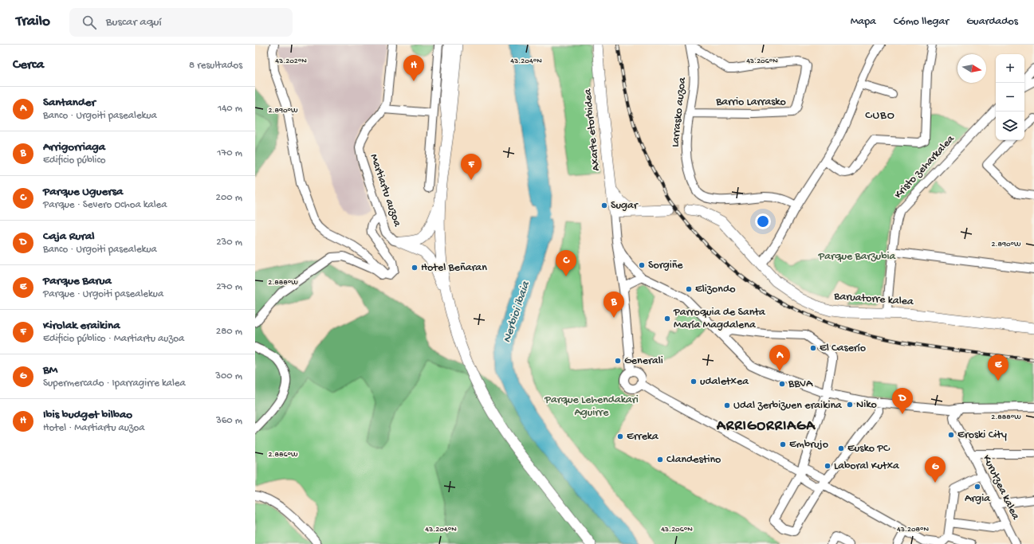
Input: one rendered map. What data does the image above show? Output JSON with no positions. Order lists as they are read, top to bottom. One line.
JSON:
{"streets":{"main road":["Axarte etorbidea","Baruatorre kalea"],"street":["Barrio Larrasko","Larrasko auzoa","Kristo zeharkalea","Martiartu auzoa","Kurutzea kalea"]},"crossings":[["Barrio Larrasko","Larrasko auzoa"],["Kristo zeharkalea","Baruatorre kalea"]],"districts":["CUBO","ARRIGORRIAGA"],"water":["Nerbioi ibaia"],"parks":["Parque Barzubia","Parque Lehendakari Aguirre"],"places":["Sugar","Sorgiñe","Hotel Beñaran","Elizondo","Parroquia de Santa María Magdalena","El Caserío","Generali","udaletxea","BBVA","Niko","Udal zerbizuen eraikina","Eroski City","Erreka","Embrujo","Eusko PC","Clandestino","Laboral Kutxa","Argia"],"north":"right","page":{"header":"Trailo","search":"Buscar aquí","nav":["Mapa","Cómo llegar","Guardados"],"heading":["Cerca","8 resultados"],"map_buttons":["+","−"],"pins":["H","F","C","B","A","E","D","G"],"list":[{"mark":"A","name":"Santander","note":"Banco · Urgoiti pasealekua","value":"140 m"},{"mark":"B","name":"Arrigorriaga","note":"Edificio público","value":"170 m"},{"mark":"C","name":"Parque Uguersa","note":"Parque · Severo Ochoa kalea","value":"200 m"},{"mark":"D","name":"Caja Rural","note":"Banco · Urgoiti pasealekua","value":"230 m"},{"mark":"E","name":"Parque Barua","note":"Parque · Urgoiti pasealekua","value":"270 m"},{"mark":"F","name":"Kirolak eraikina","note":"Edificio público · Martiartu auzoa","value":"280 m"},{"mark":"G","name":"BM","note":"Supermercado · Iparragirre kalea","value":"300 m"},{"mark":"H","name":"Ibis budget bilbao","note":"Hotel · Martiartu auzoa","value":"360 m"}]},"coordinates":["43.202°N","43.204°N","43.206°N","2.890°W","2.888°W","2.886°W","43.208°N"]}
